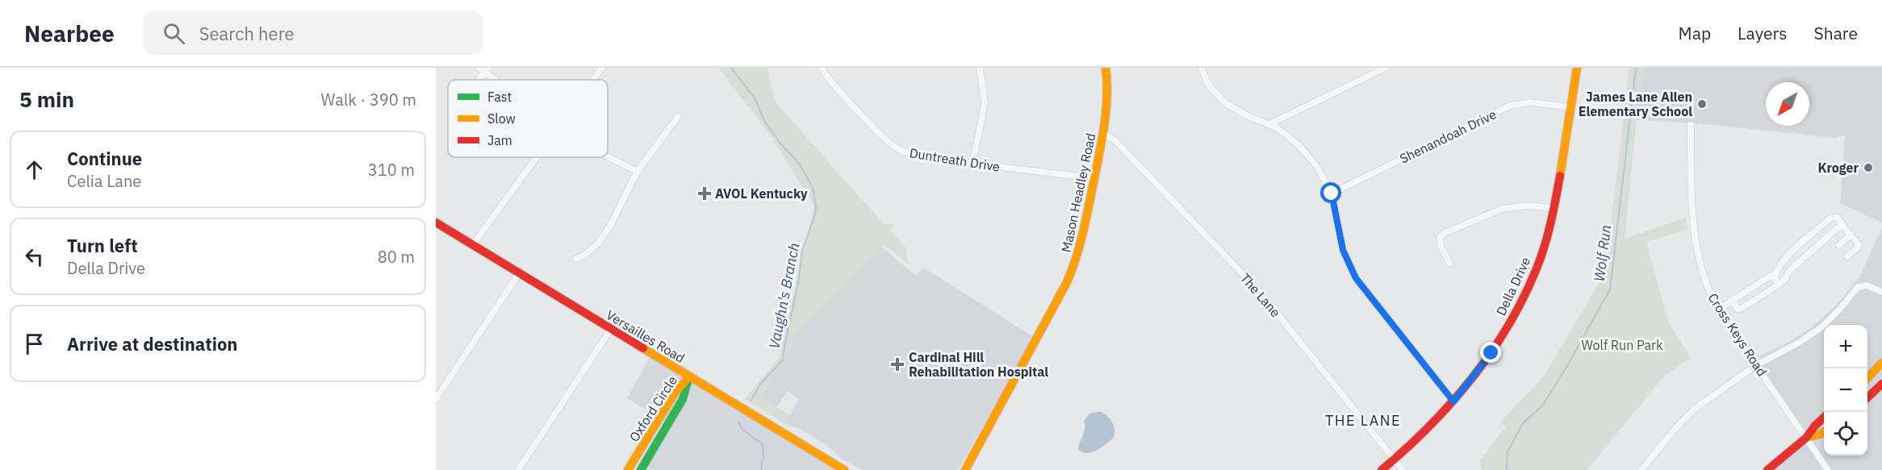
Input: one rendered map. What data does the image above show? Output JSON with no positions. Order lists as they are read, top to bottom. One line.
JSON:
{"streets":{"main road":["Mason Headley Road","Della Drive","Versailles Road","Oxford Circle"],"street":["Shenandoah Drive","Duntreath Drive","The Lane","Cross Keys Road"]},"crossings":[["Shenandoah Drive","Della Drive"],["Duntreath Drive","Mason Headley Road"],["Mason Headley Road","The Lane"],["Della Drive","The Lane"],["Versailles Road","Oxford Circle"]],"districts":["THE LANE"],"water":["Wolf Run","Vaughn's Branch"],"parks":["Wolf Run Park"],"places":{"other":["James Lane Allen Elementary School","Kroger"],"health":["AVOL Kentucky","Cardinal Hill Rehabilitation Hospital"]},"legend":["Fast","Slow","Jam"],"north":"bottom left","page":{"header":"Nearbee","search":"Search here","nav":["Map","Layers","Share"],"heading":["5 min","Walk · 390 m"],"list":[["Continue","Celia Lane","310 m"],["Turn left","Della Drive","80 m"],"Arrive at destination"],"map_buttons":["+","−"]}}
